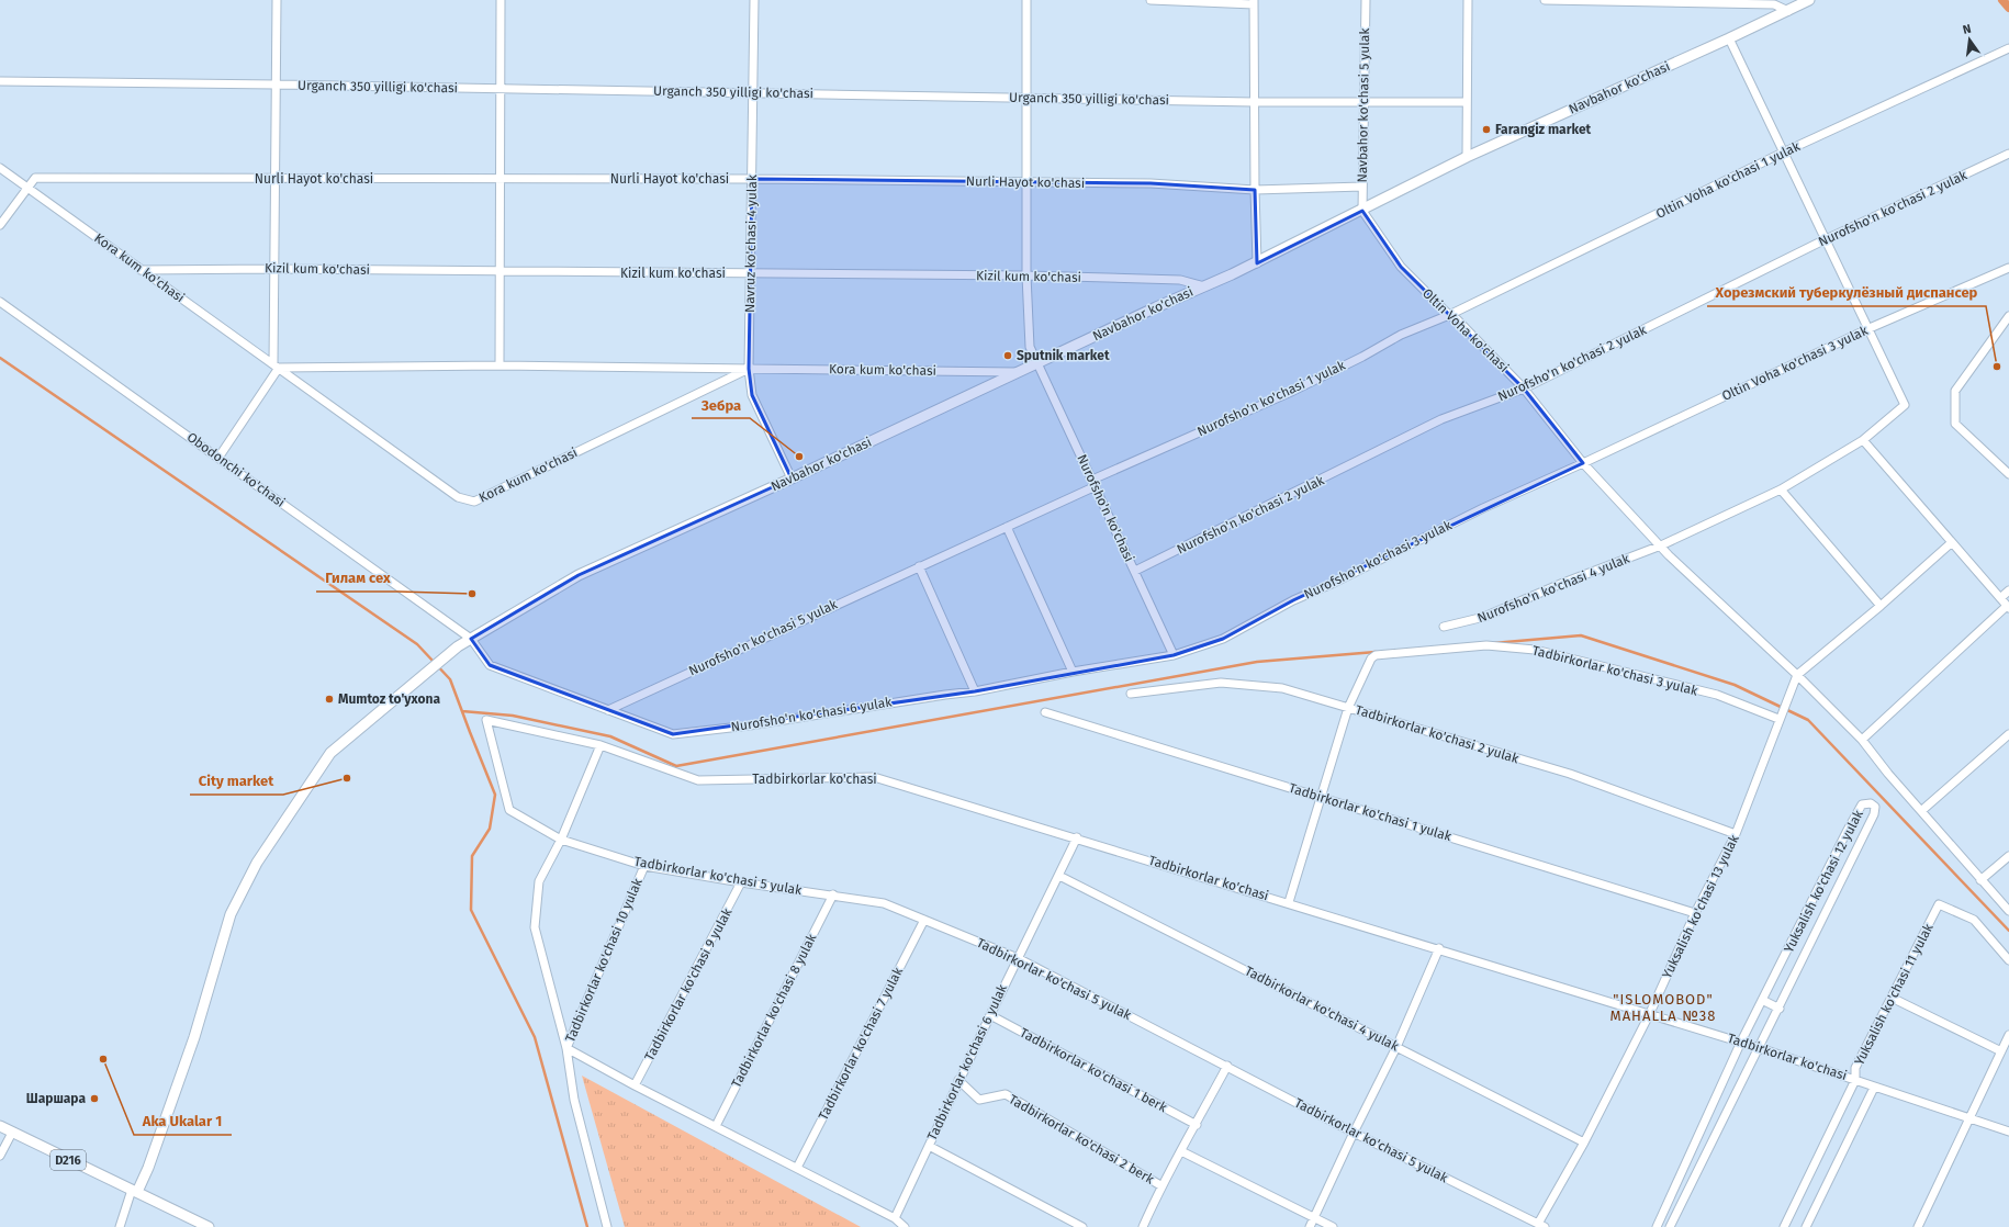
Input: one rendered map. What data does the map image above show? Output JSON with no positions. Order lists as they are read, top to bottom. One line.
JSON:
{"streets":{"main road":["Navbahor ko'chasi","D216"],"street":["Urganch 350 yilligi ko'chasi","Navbahor ko'chasi 5 yulak","Nurli Hayot ko'chasi","Oltin Voha ko'chasi 1 yulak","Nurofsho'n ko'chasi 2 yulak","Navruz ko'chasi 4 yulak","Kora kum ko'chasi","Kizil kum ko'chasi","Oltin Voha ko'chasi","Oltin Voha ko'chasi 3 yulak","Nurofsho'n ko'chasi 1 yulak","Obodonchi ko'chasi","Nurofsho'n ko'chasi","Nurofsho'n ko'chasi 3 yulak","Nurofsho'n ko'chasi 4 yulak","Nurofsho'n ko'chasi 5 yulak","Tadbirkorlar ko'chasi 3 yulak","Nurofsho'n ko'chasi 6 yulak","Tadbirkorlar ko'chasi 2 yulak","Tadbirkorlar ko'chasi","Tadbirkorlar ko'chasi 1 yulak","Tadbirkorlar ko'chasi 5 yulak","Yuksalish ko'chasi 12 yulak","Yuksalish ko'chasi 13 yulak","Tadbirkorlar ko'chasi 10 yulak","Tadbirkorlar ko'chasi 9 yulak","Yuksalish ko'chasi 11 yulak","Tadbirkorlar ko'chasi 4 yulak","Tadbirkorlar ko'chasi 8 yulak","Tadbirkorlar ko'chasi 7 yulak","Tadbirkorlar ko'chasi 6 yulak","Tadbirkorlar ko'chasi 1 berk","Tadbirkorlar ko'chasi 2 berk"]},"crossings":[["Urganch 350 yilligi ko'chasi","Navbahor ko'chasi 5 yulak"],["Urganch 350 yilligi ko'chasi","Navruz ko'chasi 4 yulak"],["Urganch 350 yilligi ko'chasi","Nurofsho'n ko'chasi"],["Navbahor ko'chasi","Navbahor ko'chasi 5 yulak"],["Navbahor ko'chasi","Navruz ko'chasi 4 yulak"],["Navbahor ko'chasi","Kora kum ko'chasi"],["Navbahor ko'chasi","Kizil kum ko'chasi"],["Navbahor ko'chasi","Oltin Voha ko'chasi"],["Navbahor ko'chasi","Obodonchi ko'chasi"],["Navbahor ko'chasi","Nurofsho'n ko'chasi"],["Navbahor ko'chasi","Nurofsho'n ko'chasi 6 yulak"],["Navbahor ko'chasi","D216"],["Navbahor ko'chasi 5 yulak","Nurli Hayot ko'chasi"],["Navbahor ko'chasi 5 yulak","Oltin Voha ko'chasi"],["Nurli Hayot ko'chasi","Navruz ko'chasi 4 yulak"],["Nurli Hayot ko'chasi","Kora kum ko'chasi"],["Nurli Hayot ko'chasi","Nurofsho'n ko'chasi"],["Oltin Voha ko'chasi 1 yulak","Oltin Voha ko'chasi"],["Oltin Voha ko'chasi 1 yulak","Nurofsho'n ko'chasi 1 yulak"],["Nurofsho'n ko'chasi 2 yulak","Oltin Voha ko'chasi"],["Nurofsho'n ko'chasi 2 yulak","Nurofsho'n ko'chasi"],["Navruz ko'chasi 4 yulak","Kora kum ko'chasi"],["Navruz ko'chasi 4 yulak","Kizil kum ko'chasi"],["Kora kum ko'chasi","Kizil kum ko'chasi"],["Kizil kum ko'chasi","Nurofsho'n ko'chasi"],["Oltin Voha ko'chasi","Oltin Voha ko'chasi 3 yulak"],["Oltin Voha ko'chasi","Nurofsho'n ko'chasi 1 yulak"],["Oltin Voha ko'chasi","Nurofsho'n ko'chasi 3 yulak"],["Oltin Voha ko'chasi","Nurofsho'n ko'chasi 4 yulak"],["Oltin Voha ko'chasi","Yuksalish ko'chasi 13 yulak"],["Oltin Voha ko'chasi 3 yulak","Nurofsho'n ko'chasi 3 yulak"],["Oltin Voha ko'chasi 3 yulak","Nurofsho'n ko'chasi 4 yulak"],["Nurofsho'n ko'chasi 1 yulak","Nurofsho'n ko'chasi"],["Nurofsho'n ko'chasi 1 yulak","Nurofsho'n ko'chasi 5 yulak"],["Obodonchi ko'chasi","Nurofsho'n ko'chasi 6 yulak"],["Nurofsho'n ko'chasi","Nurofsho'n ko'chasi 3 yulak"],["Nurofsho'n ko'chasi","Nurofsho'n ko'chasi 5 yulak"],["Nurofsho'n ko'chasi","Nurofsho'n ko'chasi 6 yulak"],["Nurofsho'n ko'chasi 3 yulak","Nurofsho'n ko'chasi 6 yulak"],["Nurofsho'n ko'chasi 5 yulak","Nurofsho'n ko'chasi 6 yulak"],["Tadbirkorlar ko'chasi 3 yulak","Tadbirkorlar ko'chasi 2 yulak"],["Tadbirkorlar ko'chasi 3 yulak","Yuksalish ko'chasi 13 yulak"],["Tadbirkorlar ko'chasi 2 yulak","Yuksalish ko'chasi 13 yulak"],["Tadbirkorlar ko'chasi","Tadbirkorlar ko'chasi 5 yulak"],["Tadbirkorlar ko'chasi","Yuksalish ko'chasi 12 yulak"],["Tadbirkorlar ko'chasi","Yuksalish ko'chasi 13 yulak"],["Tadbirkorlar ko'chasi","Tadbirkorlar ko'chasi 10 yulak"],["Tadbirkorlar ko'chasi","Yuksalish ko'chasi 11 yulak"],["Tadbirkorlar ko'chasi","Tadbirkorlar ko'chasi 6 yulak"],["Tadbirkorlar ko'chasi 1 yulak","Yuksalish ko'chasi 13 yulak"],["Tadbirkorlar ko'chasi 5 yulak","Yuksalish ko'chasi 13 yulak"],["Tadbirkorlar ko'chasi 5 yulak","Tadbirkorlar ko'chasi 10 yulak"],["Tadbirkorlar ko'chasi 5 yulak","Tadbirkorlar ko'chasi 9 yulak"],["Tadbirkorlar ko'chasi 5 yulak","Tadbirkorlar ko'chasi 8 yulak"],["Tadbirkorlar ko'chasi 5 yulak","Tadbirkorlar ko'chasi 7 yulak"],["Tadbirkorlar ko'chasi 5 yulak","Tadbirkorlar ko'chasi 6 yulak"],["Yuksalish ko'chasi 13 yulak","Tadbirkorlar ko'chasi 4 yulak"],["Tadbirkorlar ko'chasi 4 yulak","Tadbirkorlar ko'chasi 6 yulak"],["Tadbirkorlar ko'chasi 6 yulak","Tadbirkorlar ko'chasi 1 berk"],["Tadbirkorlar ko'chasi 6 yulak","Tadbirkorlar ko'chasi 2 berk"]],"districts":["\"ISLOMOBOD\" MAHALLA №38"],"places":["Farangiz market","Sputnik market","Хорезмский туберкулёзный диспансер","Зебра","Гилам сех","Mumtoz to'yxona","City market","Aka Ukalar 1","Шаршара"],"north":"top"}
